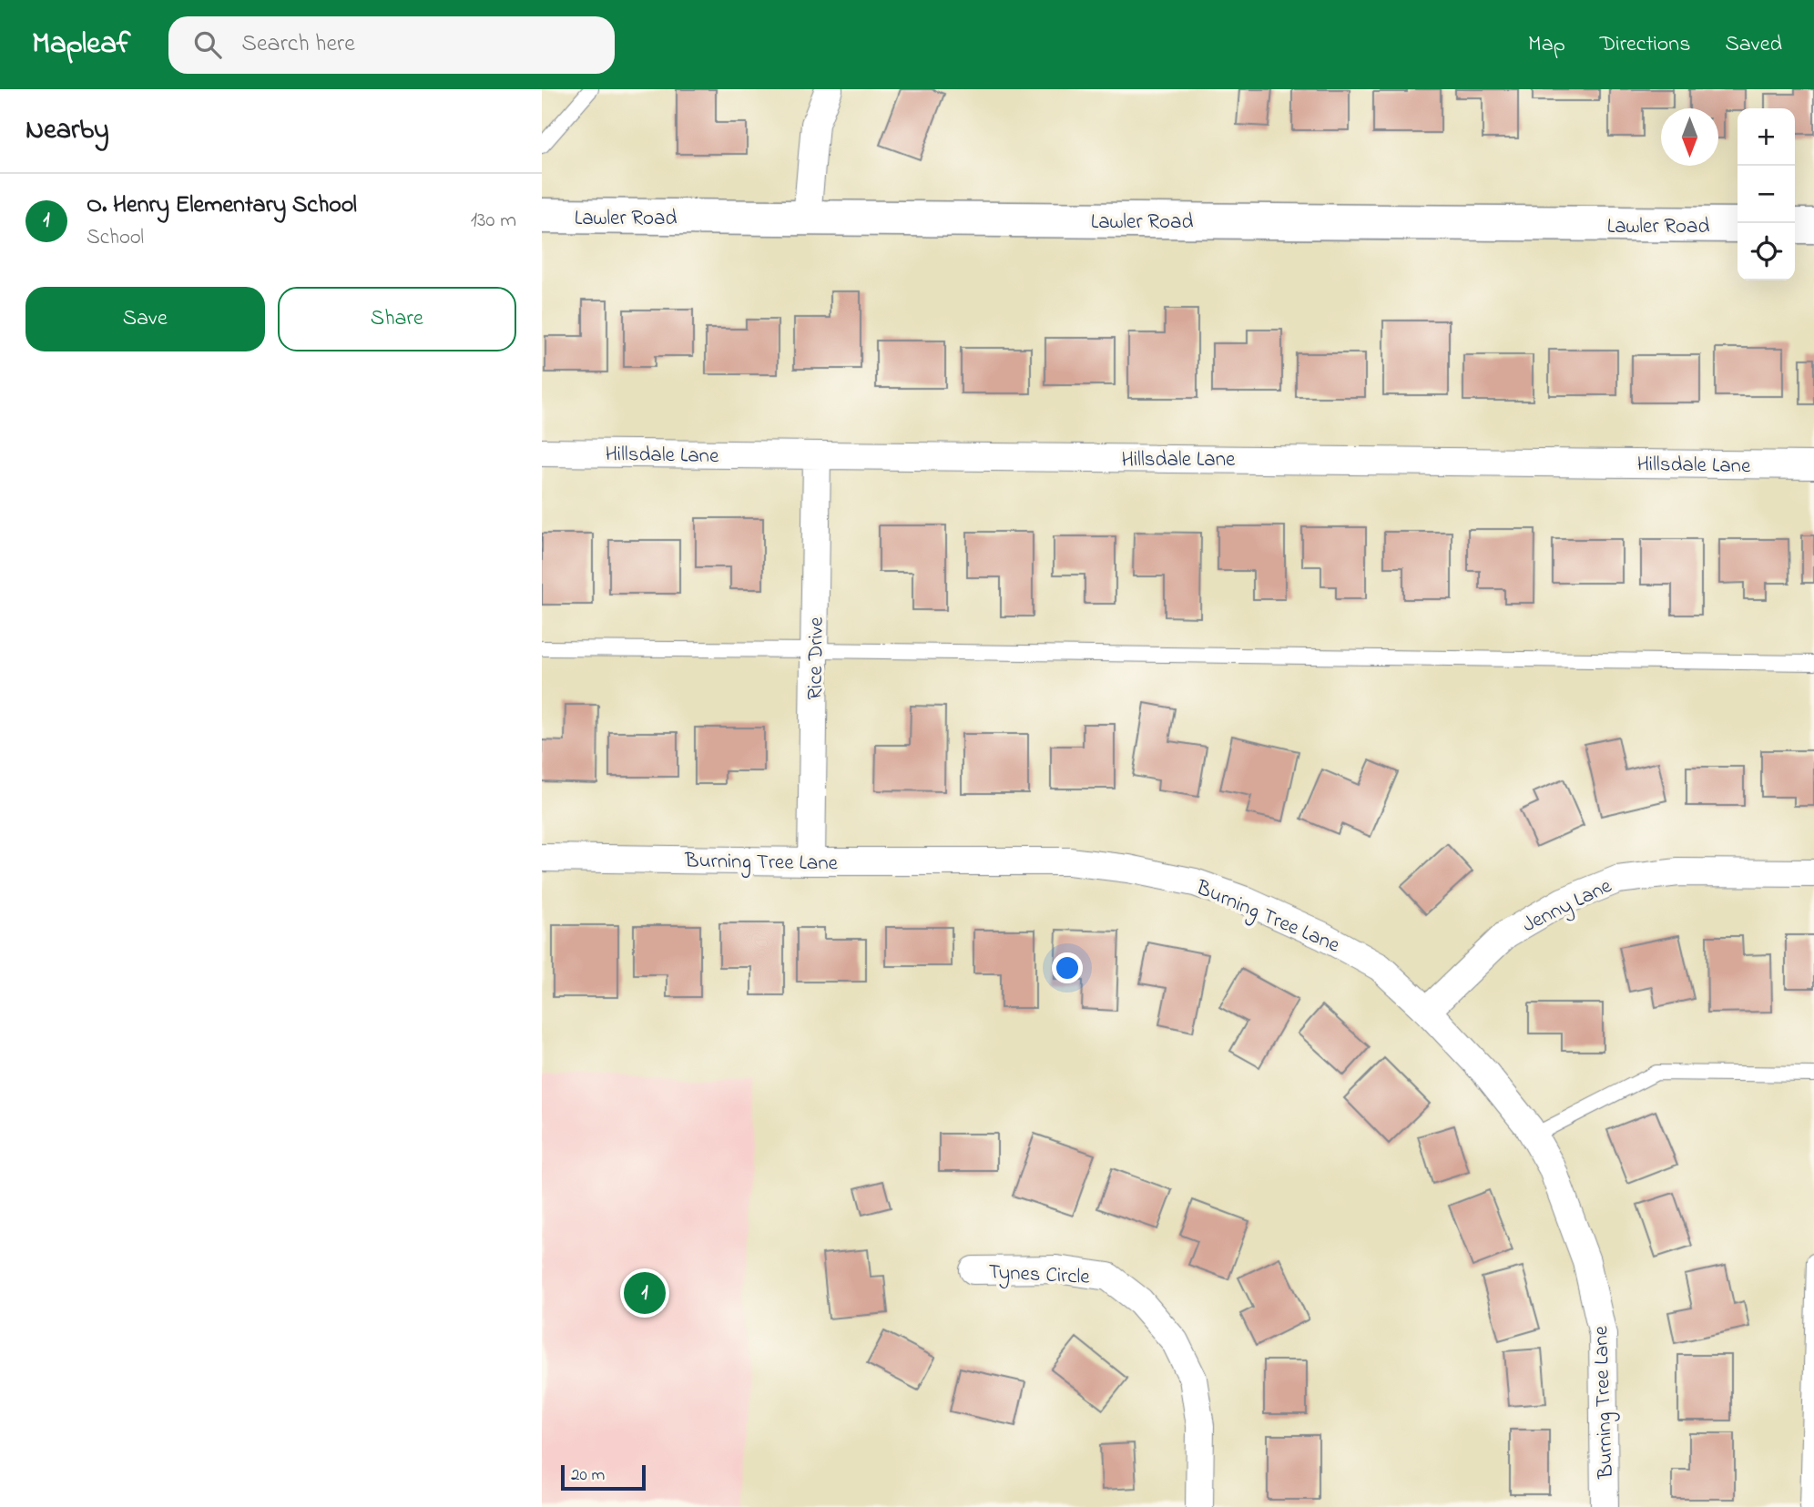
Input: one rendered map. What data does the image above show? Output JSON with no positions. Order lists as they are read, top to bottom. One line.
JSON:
{"streets":{"street":["Lawler Road","Hillsdale Lane","Rice Drive","Burning Tree Lane","Jenny Lane","Tynes Circle"]},"crossings":[["Hillsdale Lane","Rice Drive"],["Rice Drive","Burning Tree Lane"],["Burning Tree Lane","Jenny Lane"]],"scale_bar":"20 m","north":"bottom","page":{"header":"Mapleaf","search":"Search here","nav":["Map","Directions","Saved"],"heading":"Nearby","map_buttons":["+","−"],"list":[{"mark":"1","name":"O. Henry Elementary School","note":"School","value":"130 m"}],"buttons":["Save","Share"],"pins":"1","scale":"20 m"}}
